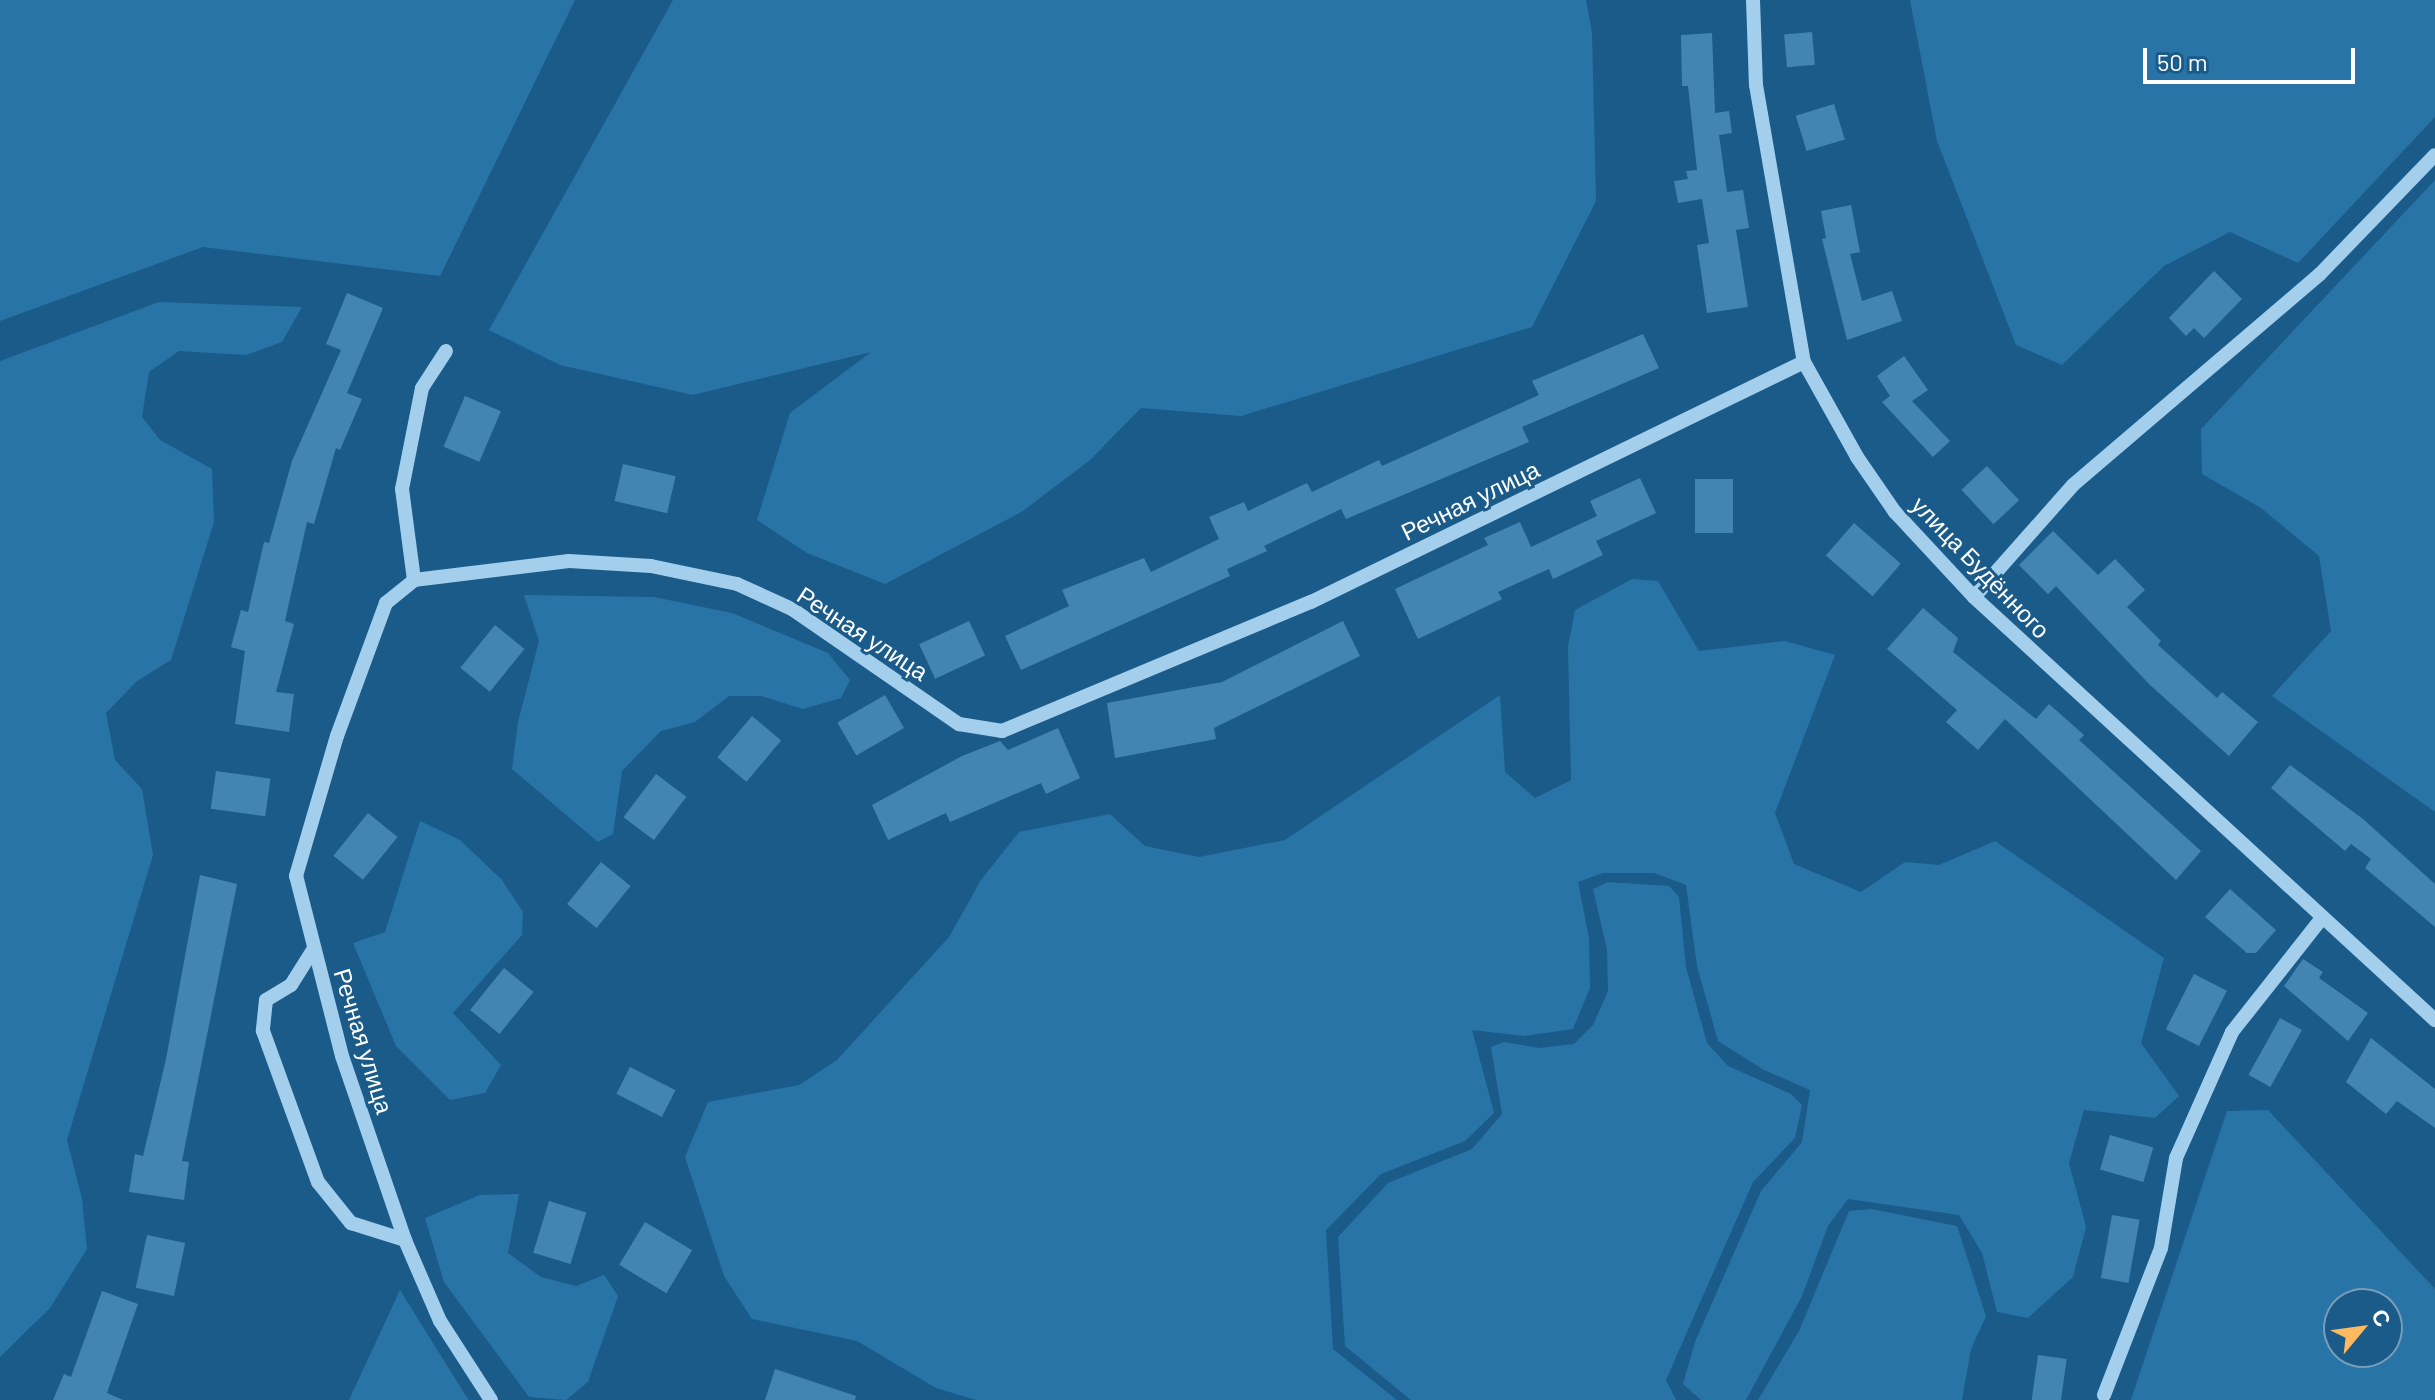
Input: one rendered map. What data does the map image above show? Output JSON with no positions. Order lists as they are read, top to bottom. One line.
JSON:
{"streets":{"street":["Речная улица","улица Будённого"]},"crossings":[["Речная улица","улица Будённого"]],"scale_bar":"50 m","north":"top right"}
